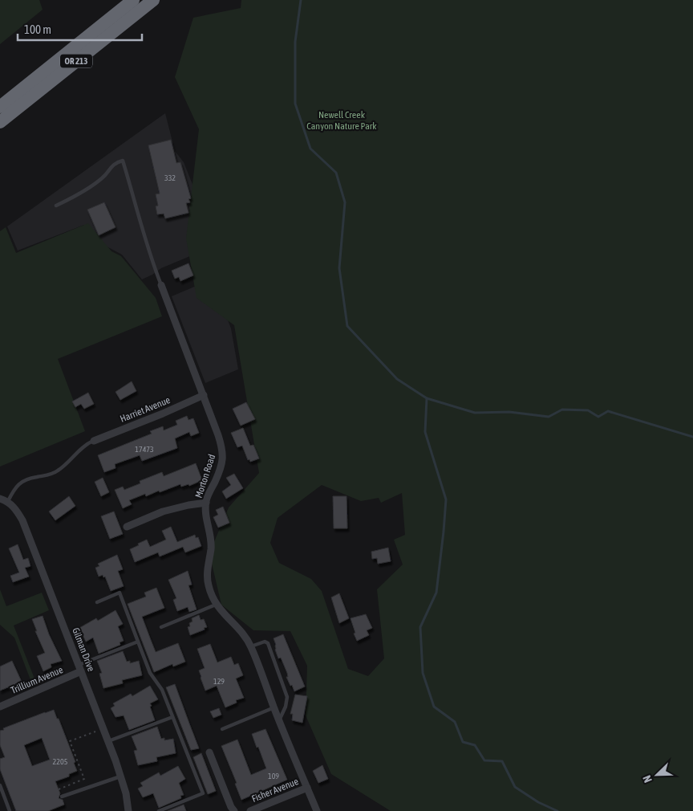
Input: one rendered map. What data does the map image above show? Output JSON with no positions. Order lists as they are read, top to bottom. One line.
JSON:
{"streets":{"highway":["OR 213"],"street":["Harriet Avenue","Morton Road","Gilman Drive","Trillium Avenue","Fisher Avenue"]},"crossings":[["Harriet Avenue","Morton Road"],["Morton Road","Fisher Avenue"],["Gilman Drive","Trillium Avenue"]],"parks":["Newell Creek Canyon Nature Park"],"house_numbers":["332","17473","129","2205","109"],"scale_bar":"100 m","north":"bottom left"}
